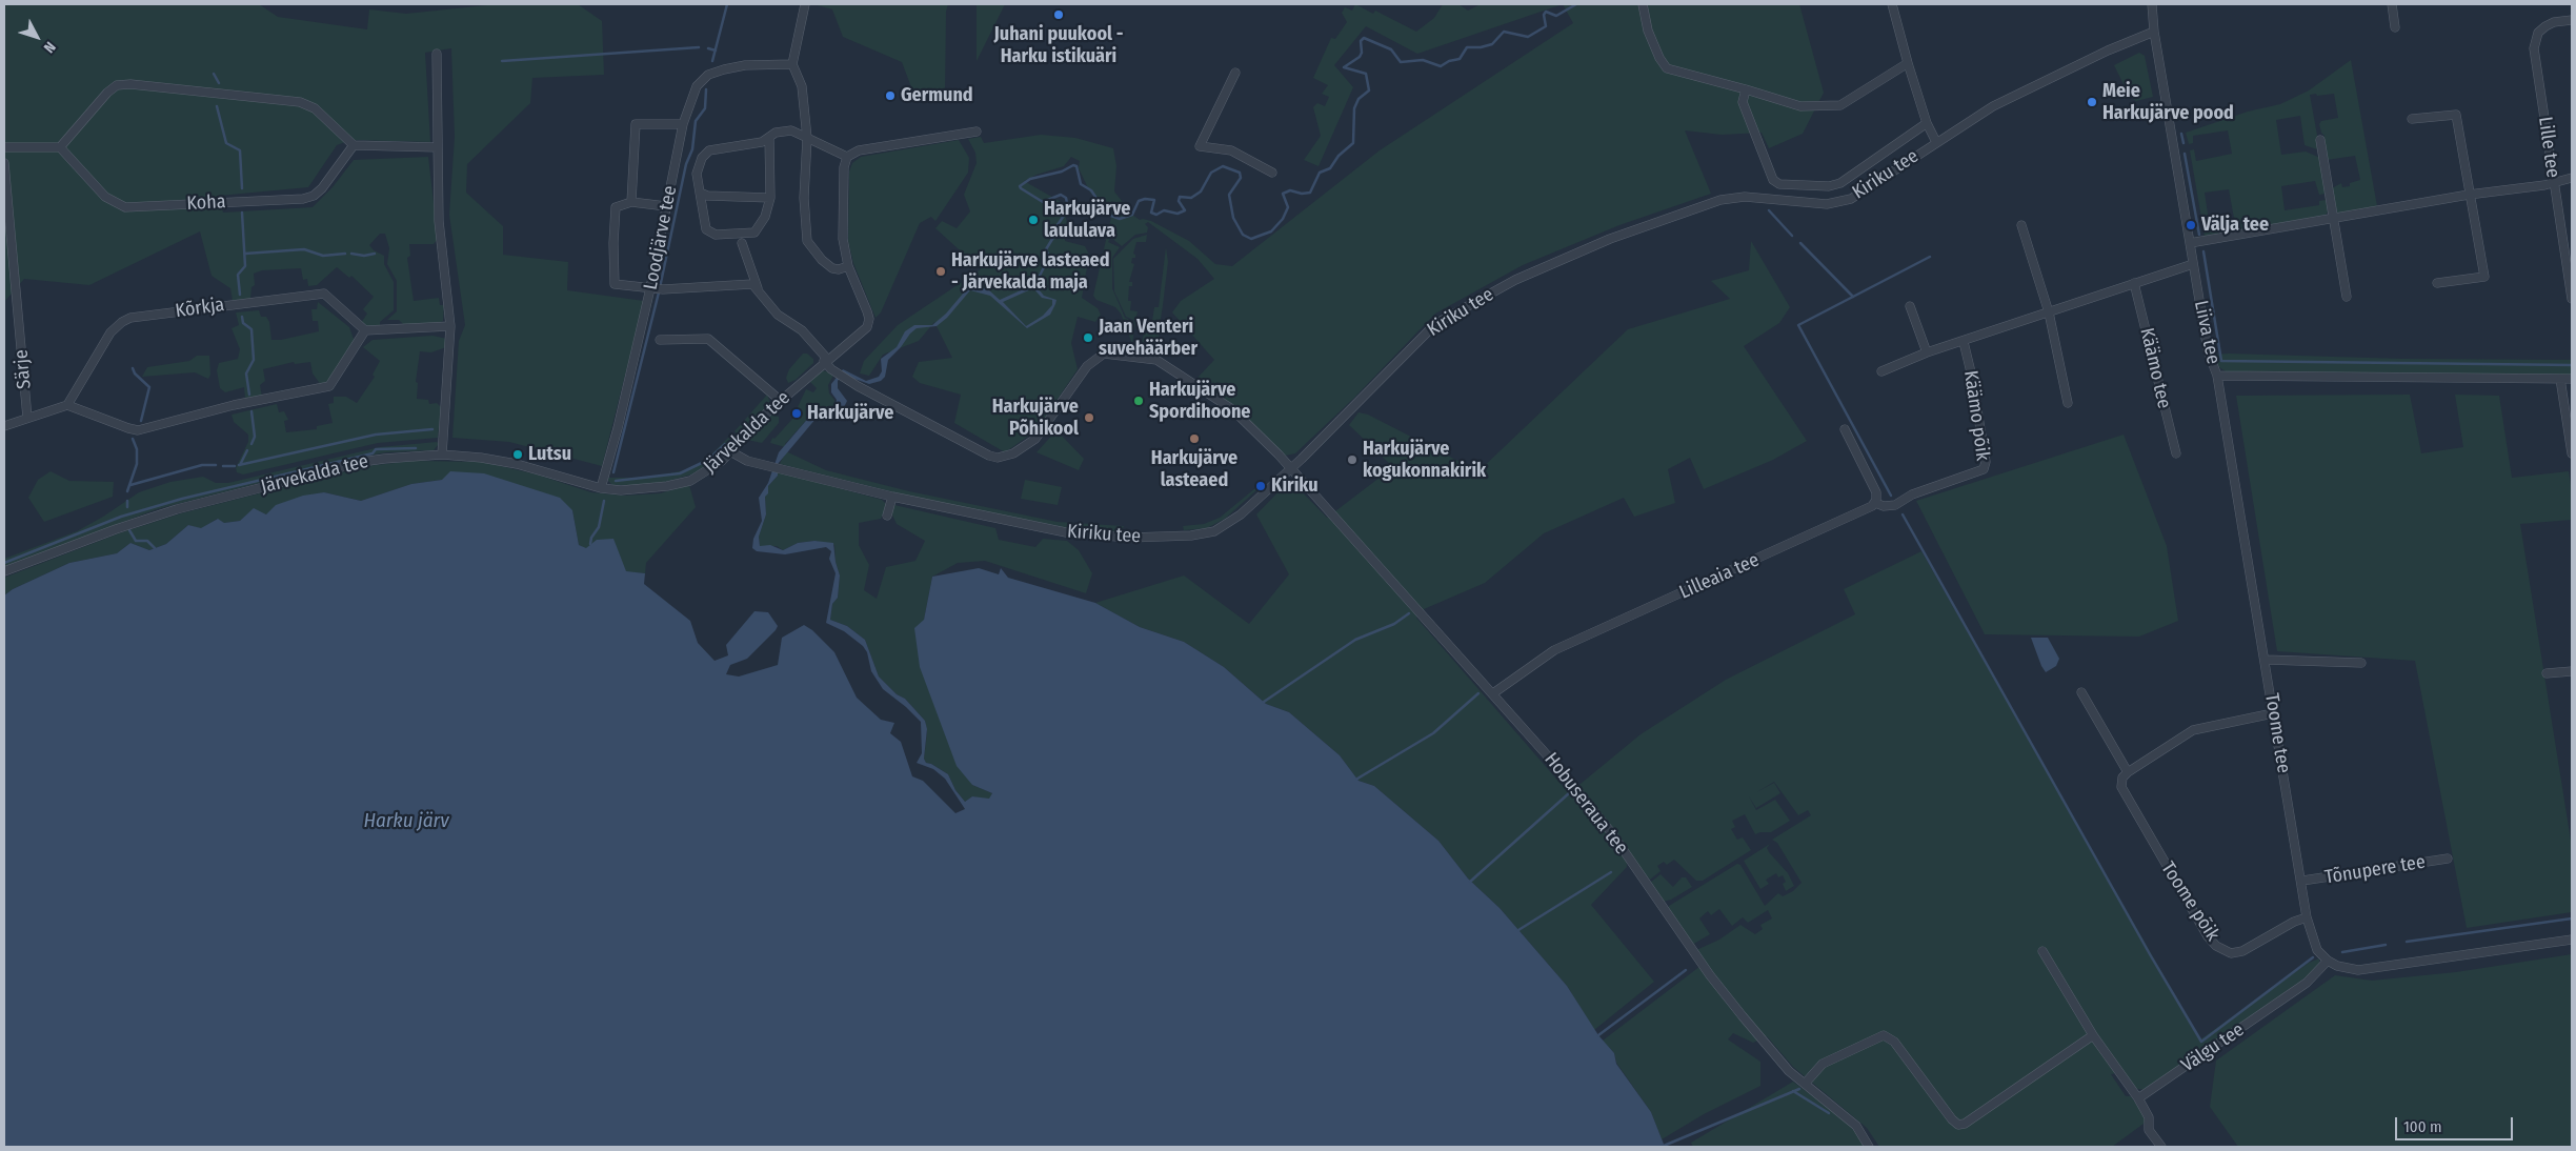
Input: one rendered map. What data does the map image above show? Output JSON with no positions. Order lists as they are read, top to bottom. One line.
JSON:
{"streets":{"street":["Lille tee","Kiriku tee","Koha","Loodjärve tee","Kõrkja","Liiva tee","Käämo tee","Särje","Käämo põik","Järvekalda tee","Lilleaia tee","Toome tee","Hobuseraua tee","Tõnupere tee","Toome põik","Välgu tee"]},"crossings":[["Kiriku tee","Liiva tee"],["Kiriku tee","Järvekalda tee"],["Kiriku tee","Hobuseraua tee"],["Loodjärve tee","Järvekalda tee"],["Liiva tee","Toome tee"],["Käämo põik","Lilleaia tee"],["Järvekalda tee","Hobuseraua tee"],["Lilleaia tee","Hobuseraua tee"],["Toome tee","Tõnupere tee"],["Toome tee","Toome põik"],["Toome tee","Välgu tee"]],"water":["Harku järv"],"places":["Juhani puukool - Harku istikuäri","Germund","Meie Harkujärve pood","Harkujärve laululava","Välja tee","Harkujärve lasteaed - Järvekalda maja","Jaan Venteri suvehäärber","Harkujärve Spordihoone","Harkujärve","Harkujärve Põhikool","Harkujärve lasteaed","Lutsu","Harkujärve kogukonnakirik","Kiriku"],"scale_bar":"100 m","north":"bottom right"}
